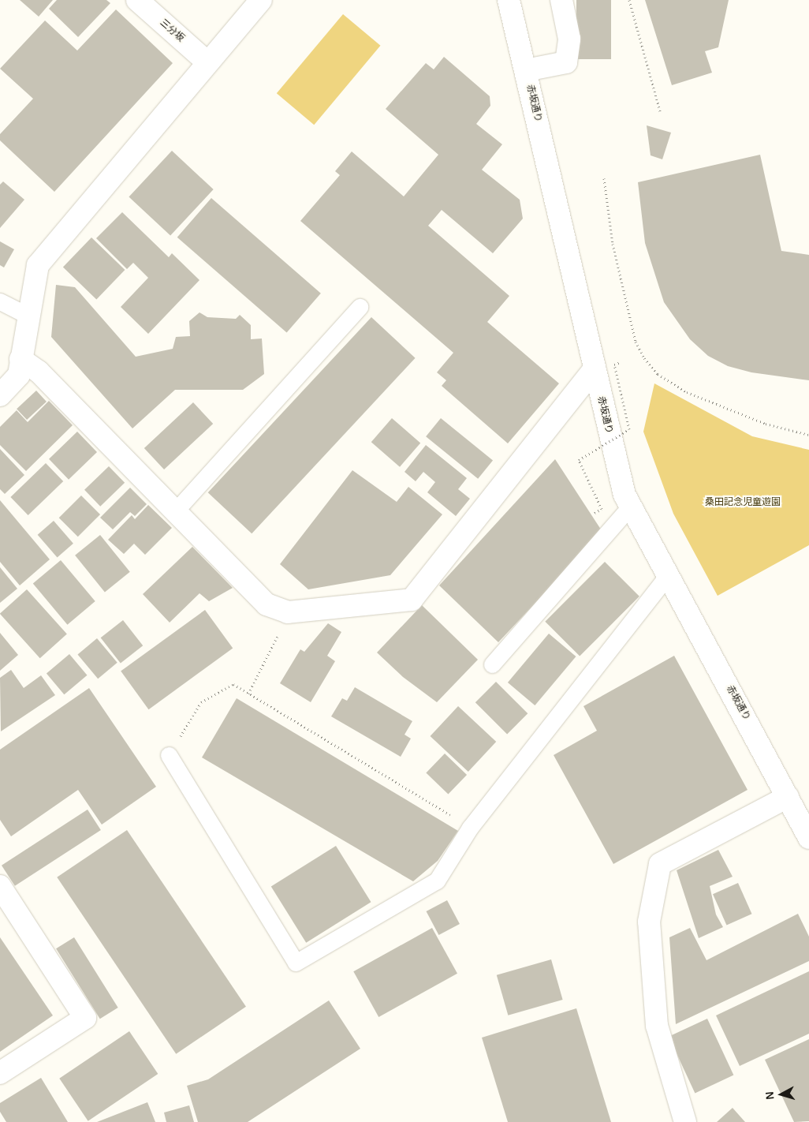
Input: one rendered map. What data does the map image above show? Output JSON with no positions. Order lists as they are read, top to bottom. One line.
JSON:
{"streets":{"street":["三分坂","赤坂通り"]},"parks":["桑田記念児童遊園"],"north":"left"}
